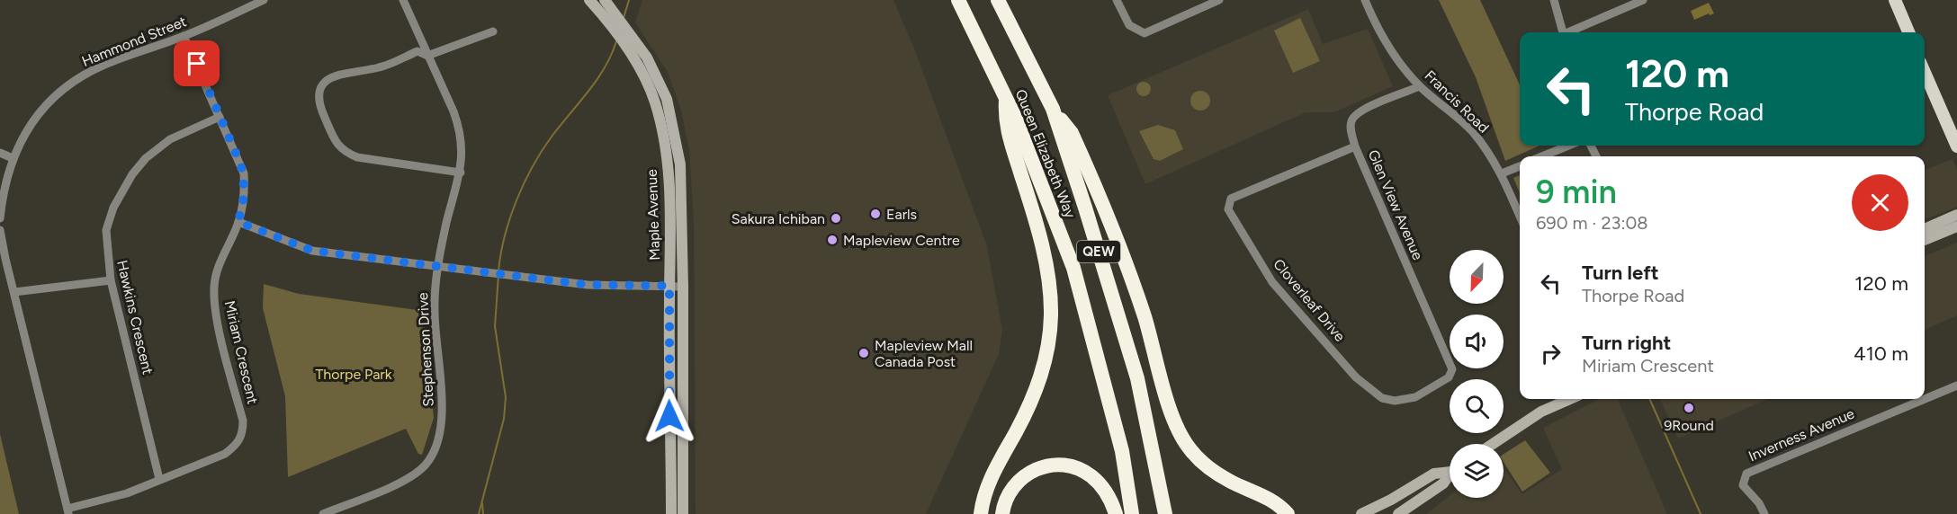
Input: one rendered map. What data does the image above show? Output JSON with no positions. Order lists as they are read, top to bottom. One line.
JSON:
{"streets":{"highway":["Queen Elizabeth Way","QEW"],"main road":["Maple Avenue"],"street":["Hammond Street","Francis Road","Glen View Avenue","Cloverleaf Drive","Hawkins Crescent","Stephenson Drive","Miriam Crescent","Inverness Avenue"]},"crossings":[["Hammond Street","Miriam Crescent"],["Francis Road","Glen View Avenue"],["Glen View Avenue","Cloverleaf Drive"],["Hawkins Crescent","Miriam Crescent"]],"parks":["Thorpe Park"],"places":["Earls","Sakura Ichiban","Mapleview Centre","Mapleview Mall Canada Post","9Round"],"north":"bottom left","page":{"turn":["120 m","Thorpe Road"],"heading":["9 min","690 m · 23:08"],"list":[{"name":"Turn left","note":"Thorpe Road","value":"120 m"},{"name":"Turn right","note":"Miriam Crescent","value":"410 m"}]}}
